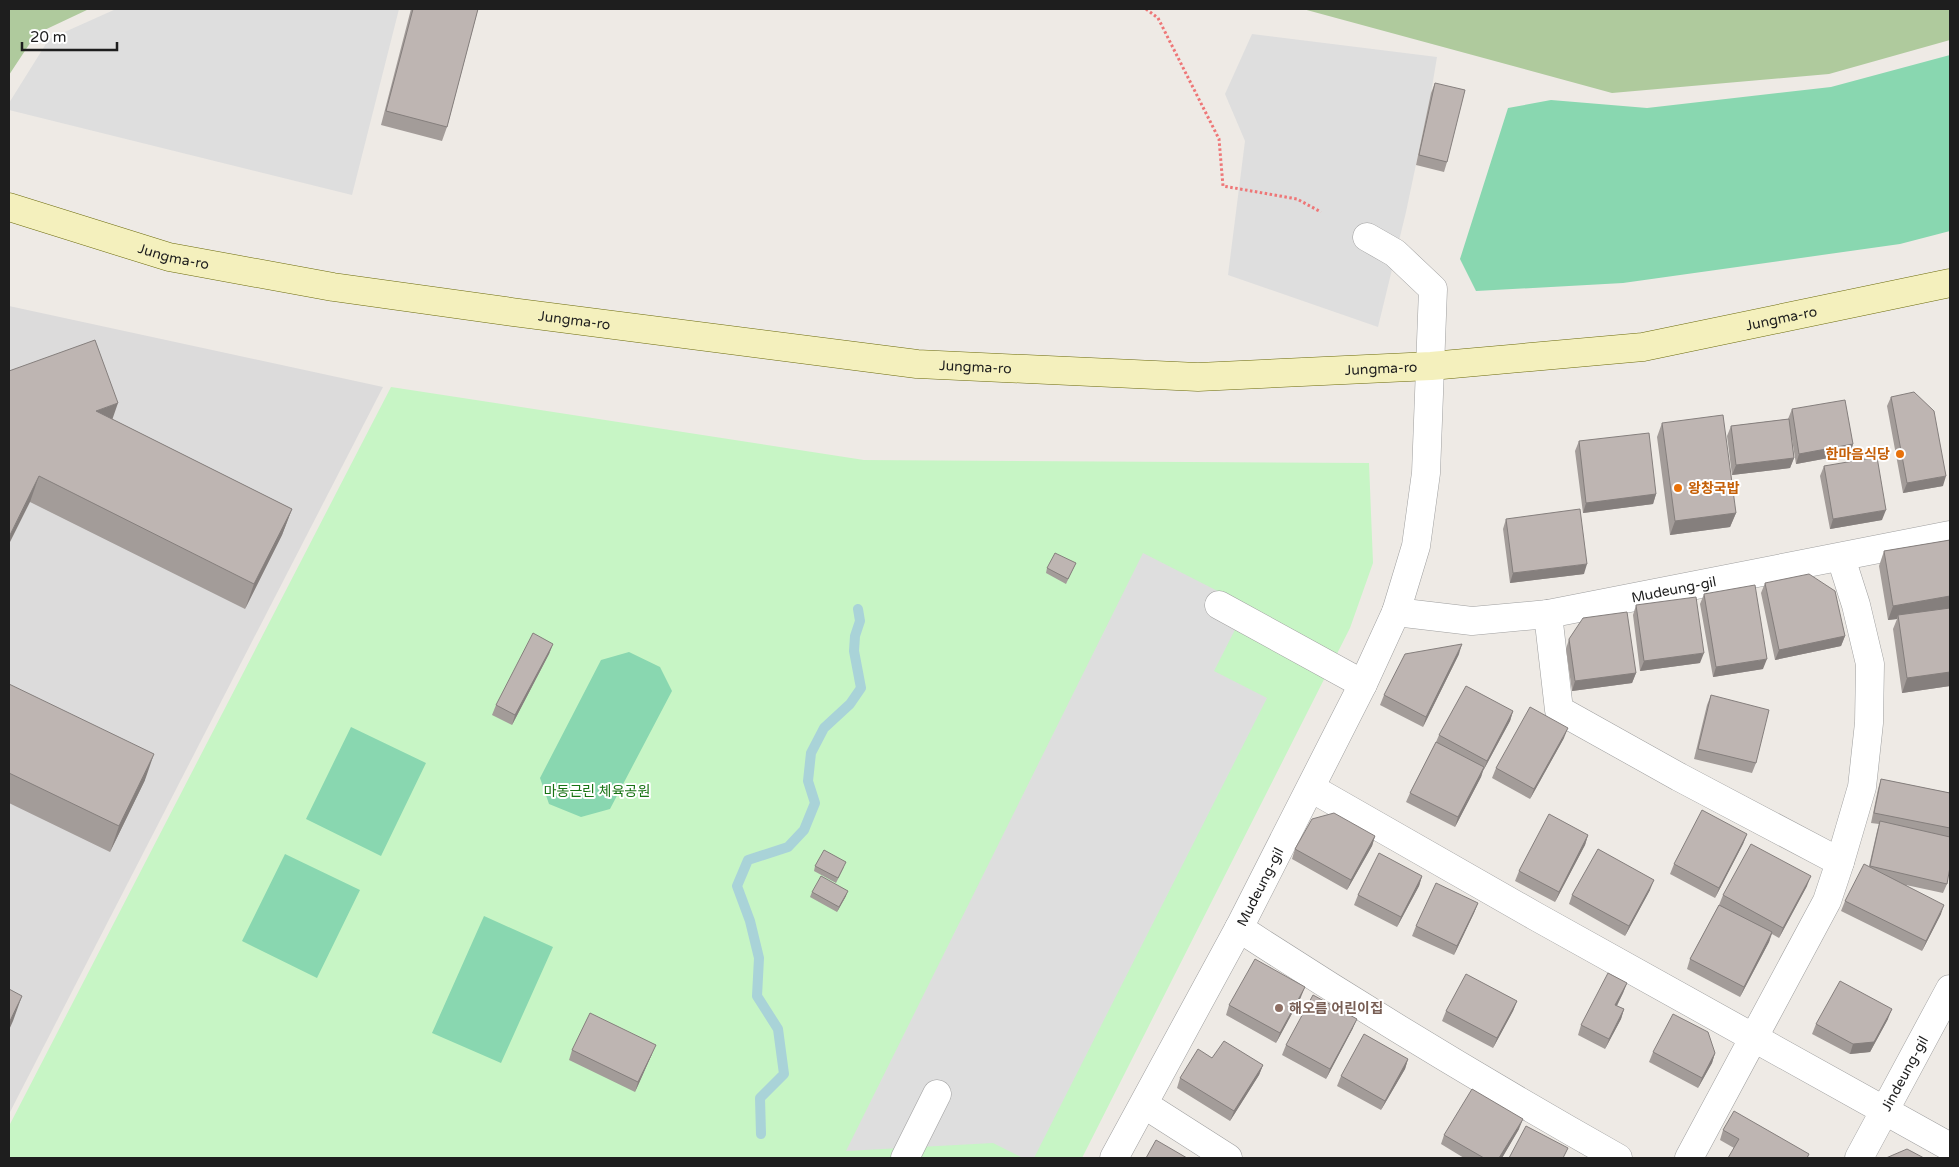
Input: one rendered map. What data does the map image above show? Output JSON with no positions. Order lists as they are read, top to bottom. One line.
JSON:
{"streets":{"main road":["Jungma-ro"],"street":["Mudeung-gil","Jindeung-gil"]},"crossings":[["Jungma-ro","Mudeung-gil"]],"parks":["마동근린 체육공원"],"places":["한마음식당","왕창국밥","해오름 어린이집"],"scale_bar":"20 m"}
